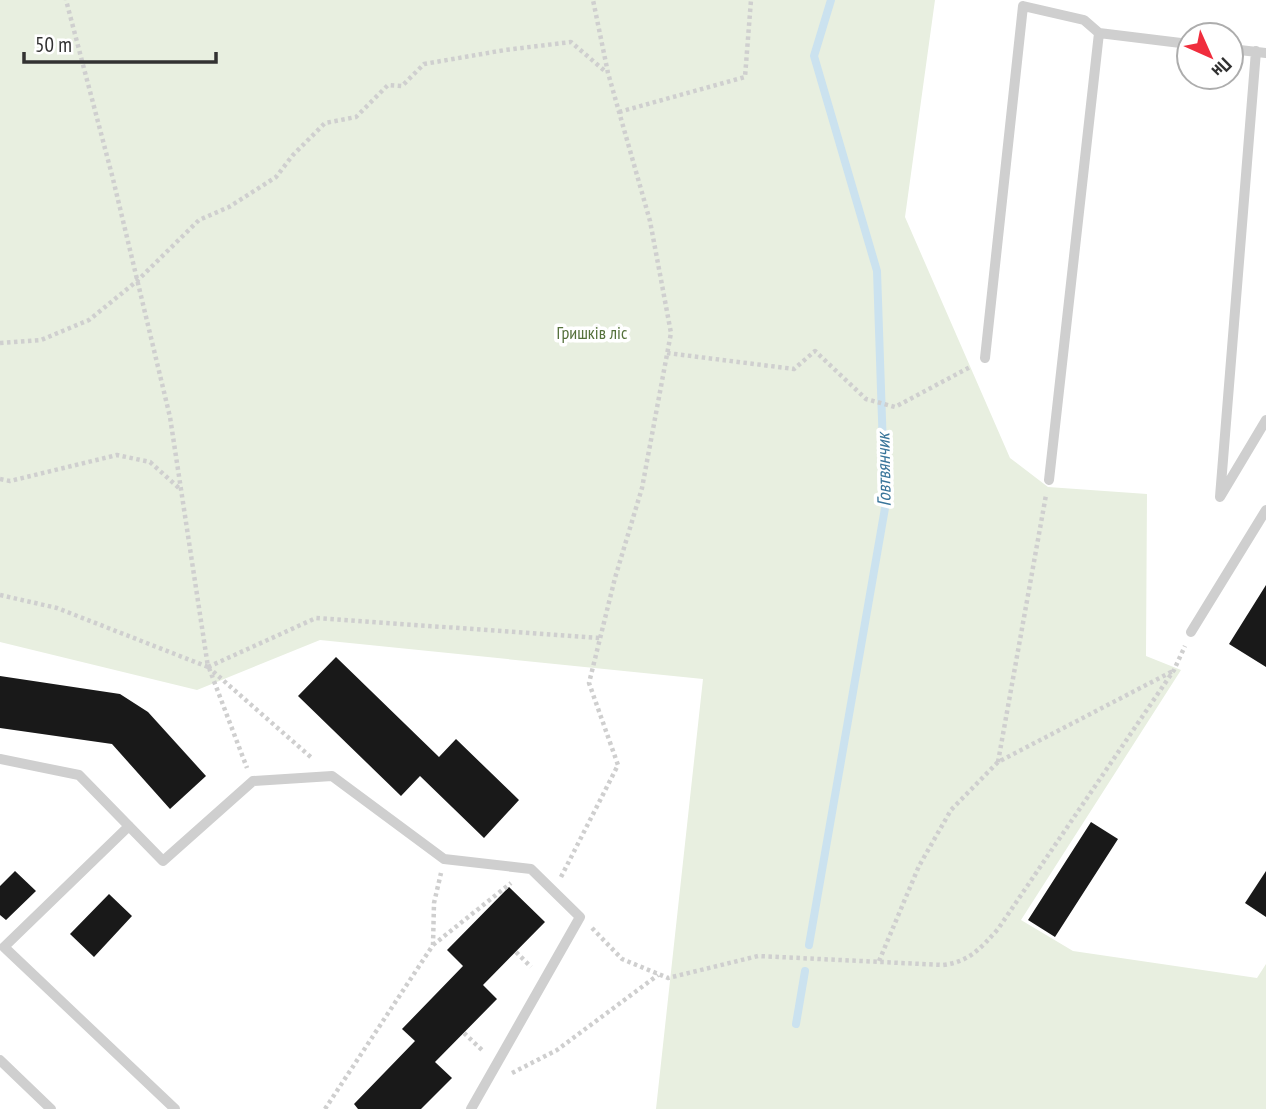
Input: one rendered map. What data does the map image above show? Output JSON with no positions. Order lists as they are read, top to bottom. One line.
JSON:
{"water":["Говтвянчик"],"parks":["Гришків ліс"],"scale_bar":"50 m","north":"bottom right"}
